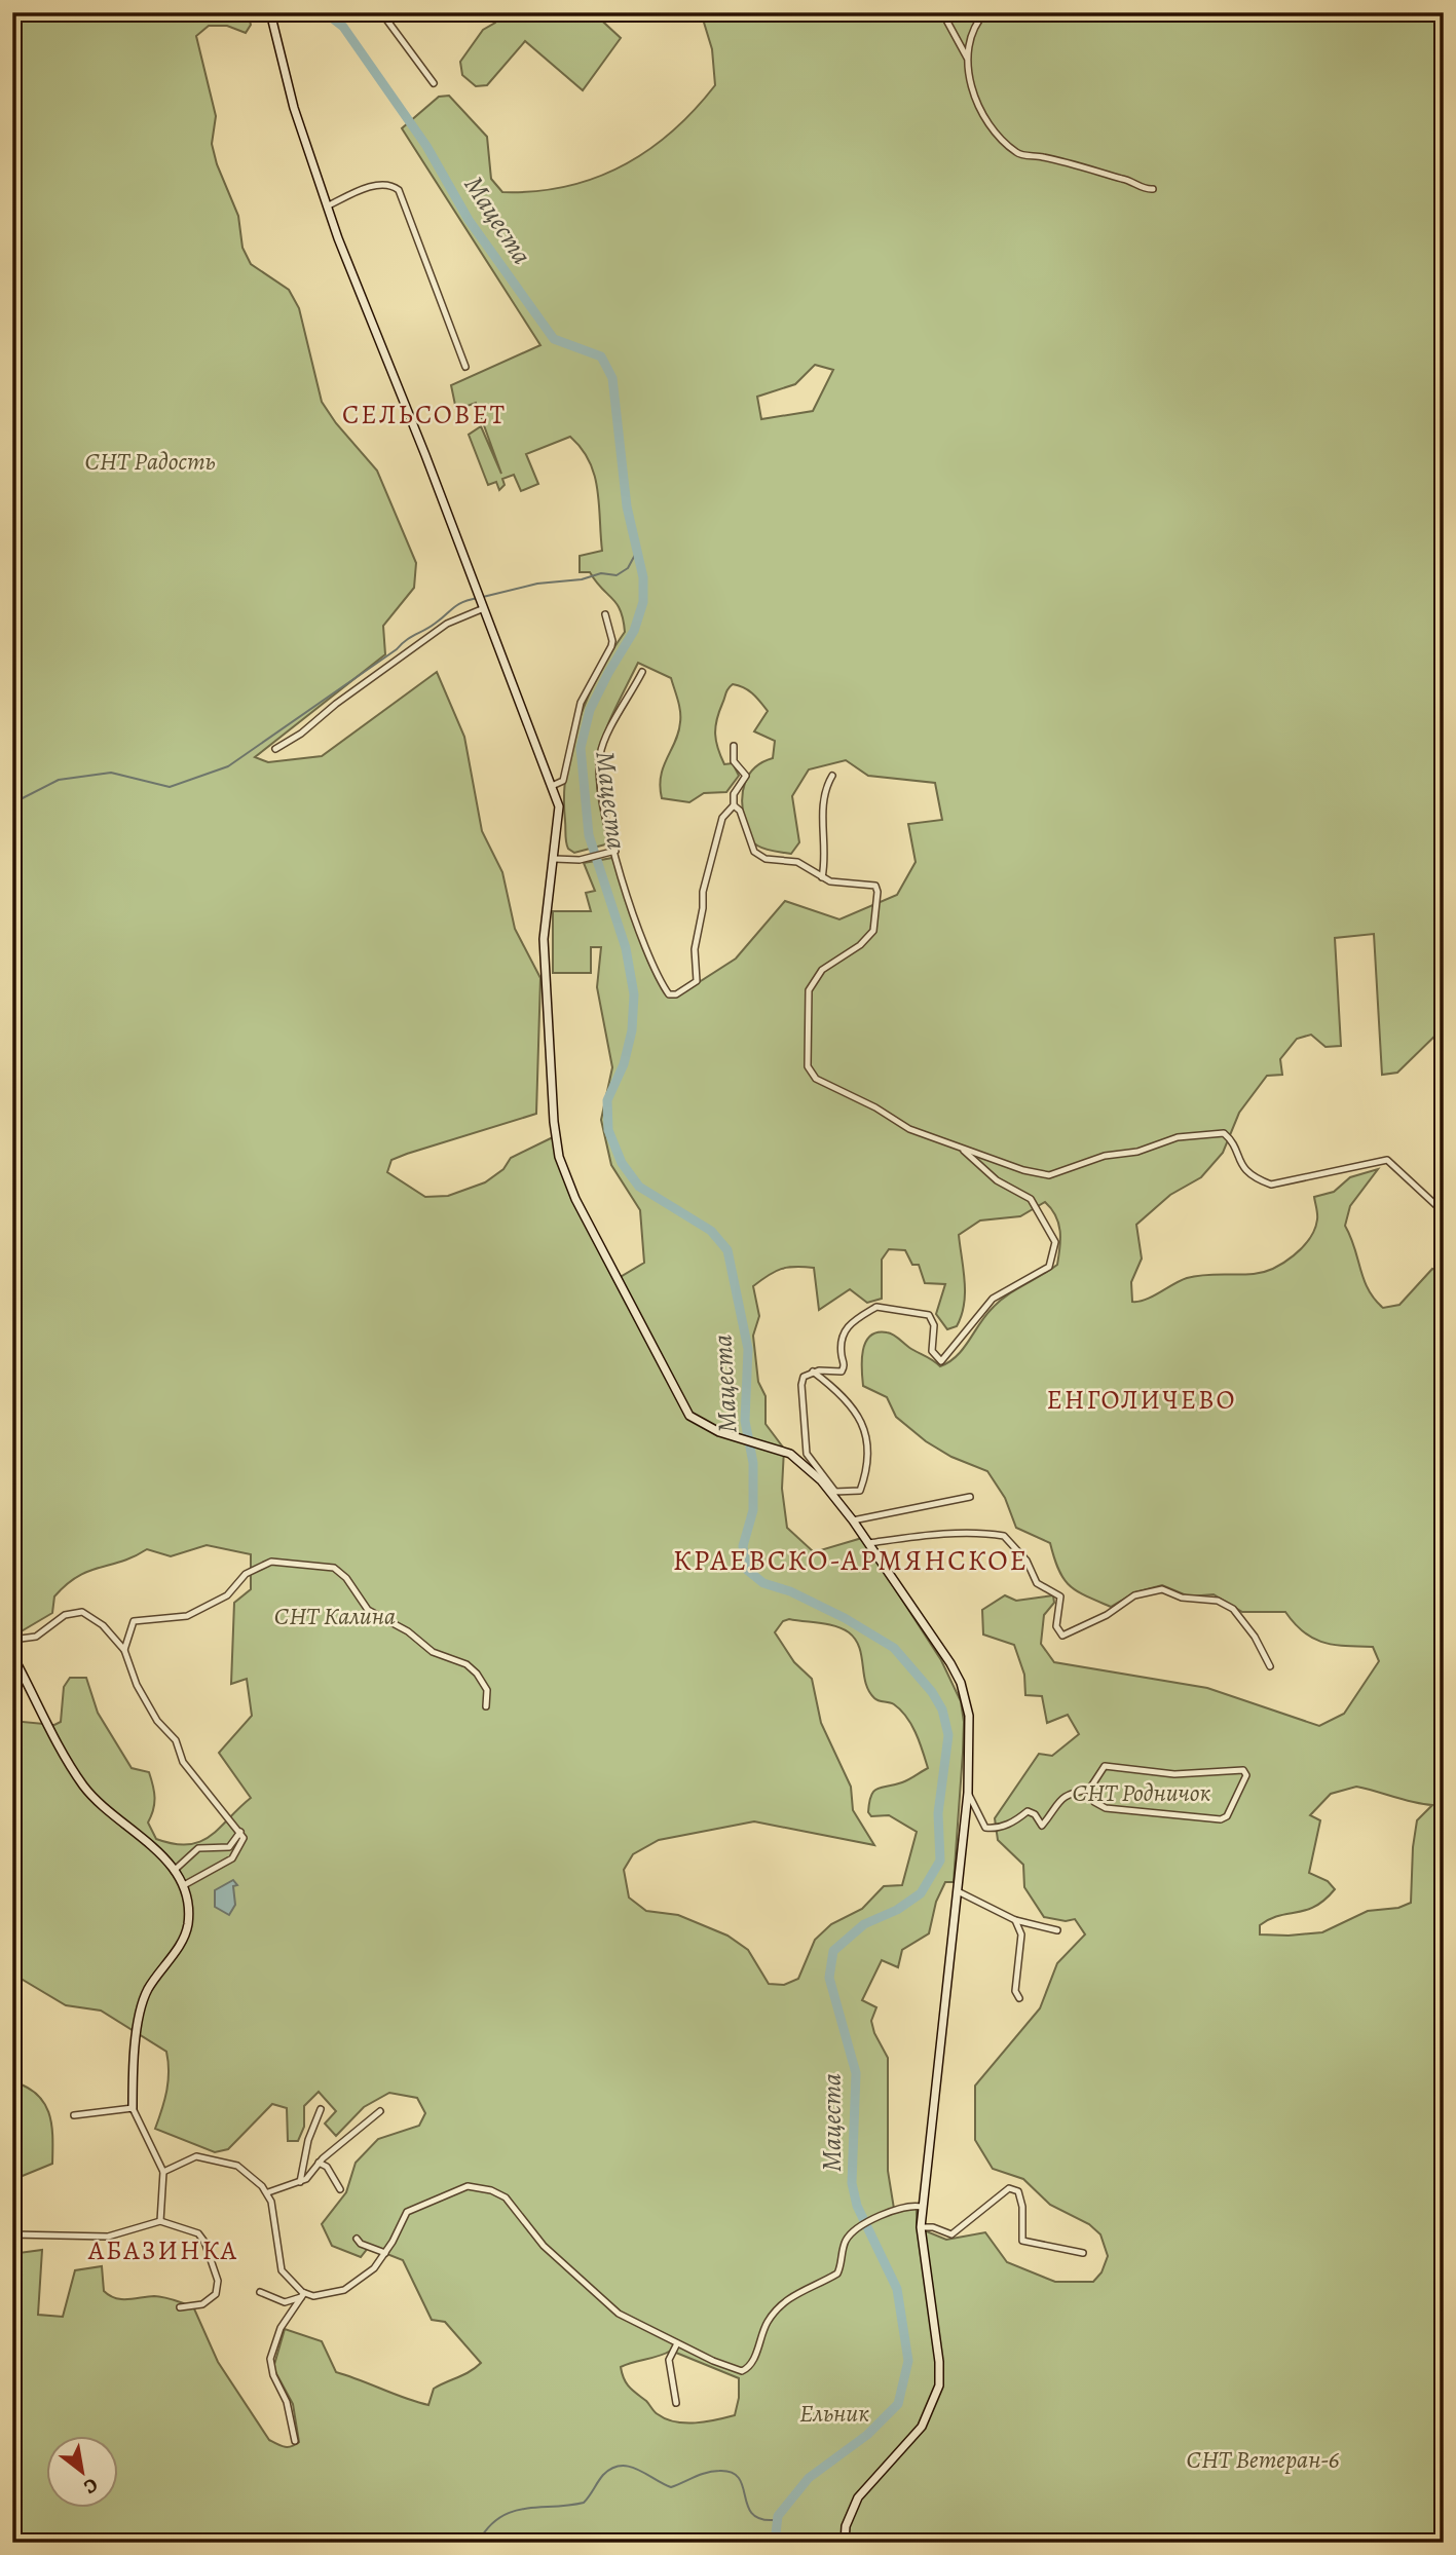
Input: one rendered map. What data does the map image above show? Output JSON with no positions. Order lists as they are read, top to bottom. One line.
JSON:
{"districts":["СЕЛЬСОВЕТ","ЕНГОЛИЧЕВО","КРАЕВСКО-АРМЯНСКОЕ","АБАЗИНКА"],"water":["Мацеста"],"parks":["СНТ Радость","СНТ Калина","СНТ Родничок","Ельник","СНТ Ветеран-6"],"north":"bottom right"}
